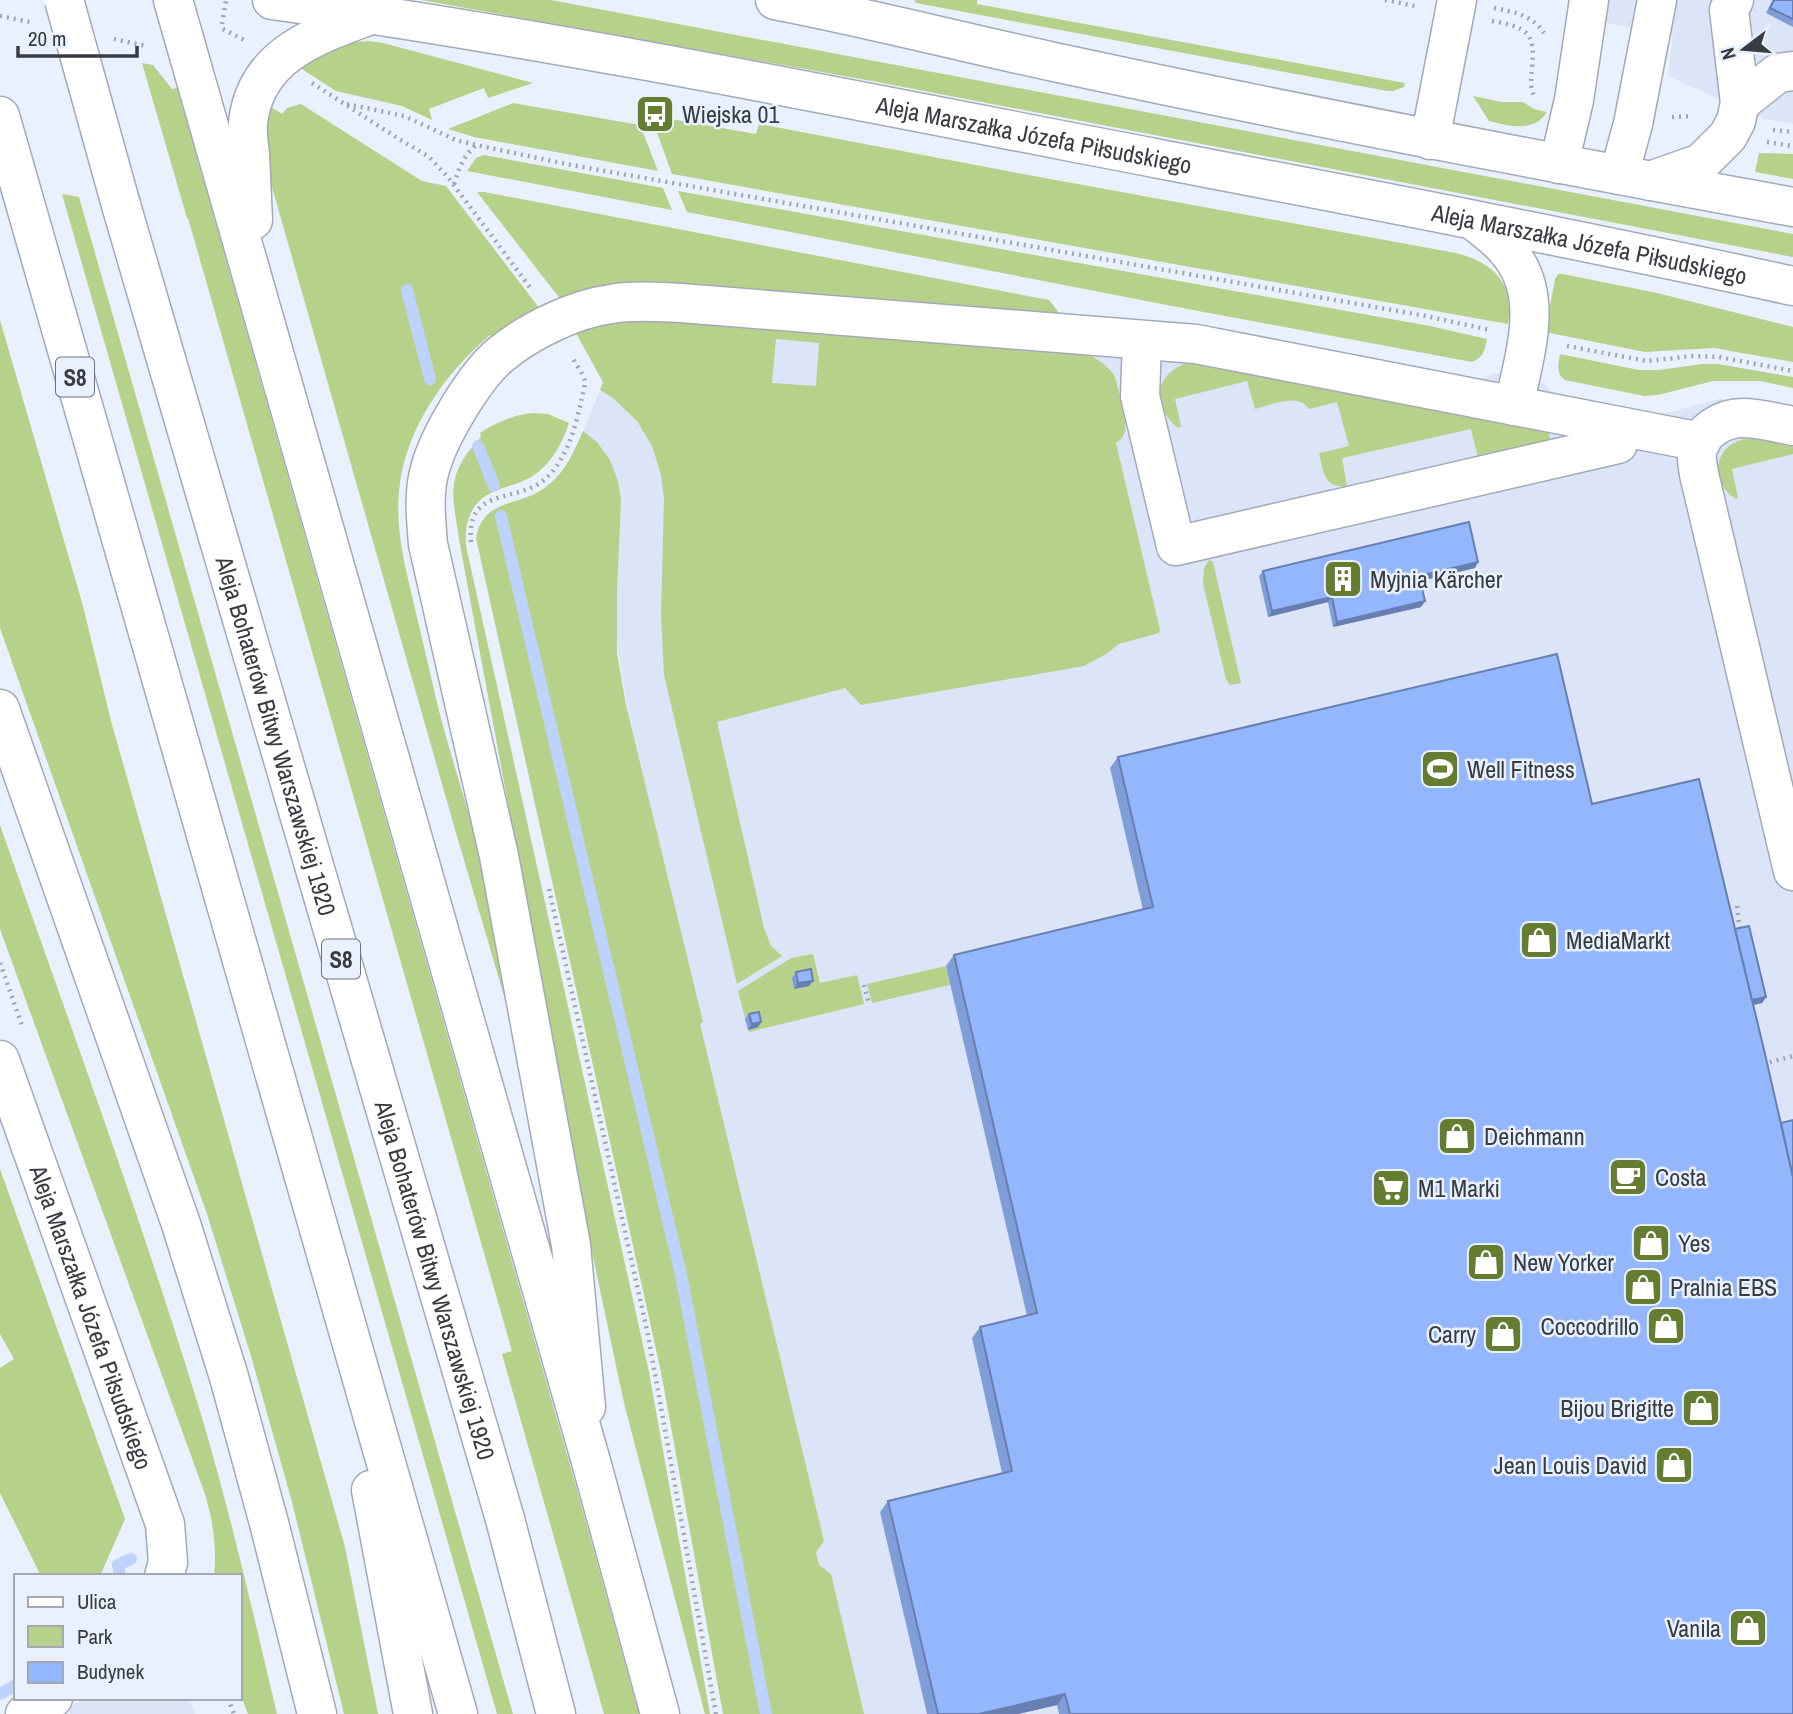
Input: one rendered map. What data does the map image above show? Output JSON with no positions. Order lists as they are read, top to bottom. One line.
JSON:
{"streets":{"main road":["Aleja Marszałka Józefa Piłsudskiego","S8","Aleja Bohaterów Bitwy Warszawskiej 1920"]},"places":{"bus stop":["Wiejska 01"],"building":["Myjnia Kärcher"],"sports":["Well Fitness"],"shop":["MediaMarkt","Deichmann","Yes","New Yorker","Pralnia EBS","Coccodrillo","Carry","Bijou Brigitte","Jean Louis David","Vanila"],"cafe":["Costa"],"supermarket":["M1 Marki"]},"legend":["Ulica","Park","Budynek"],"scale_bar":"20 m","north":"left"}
